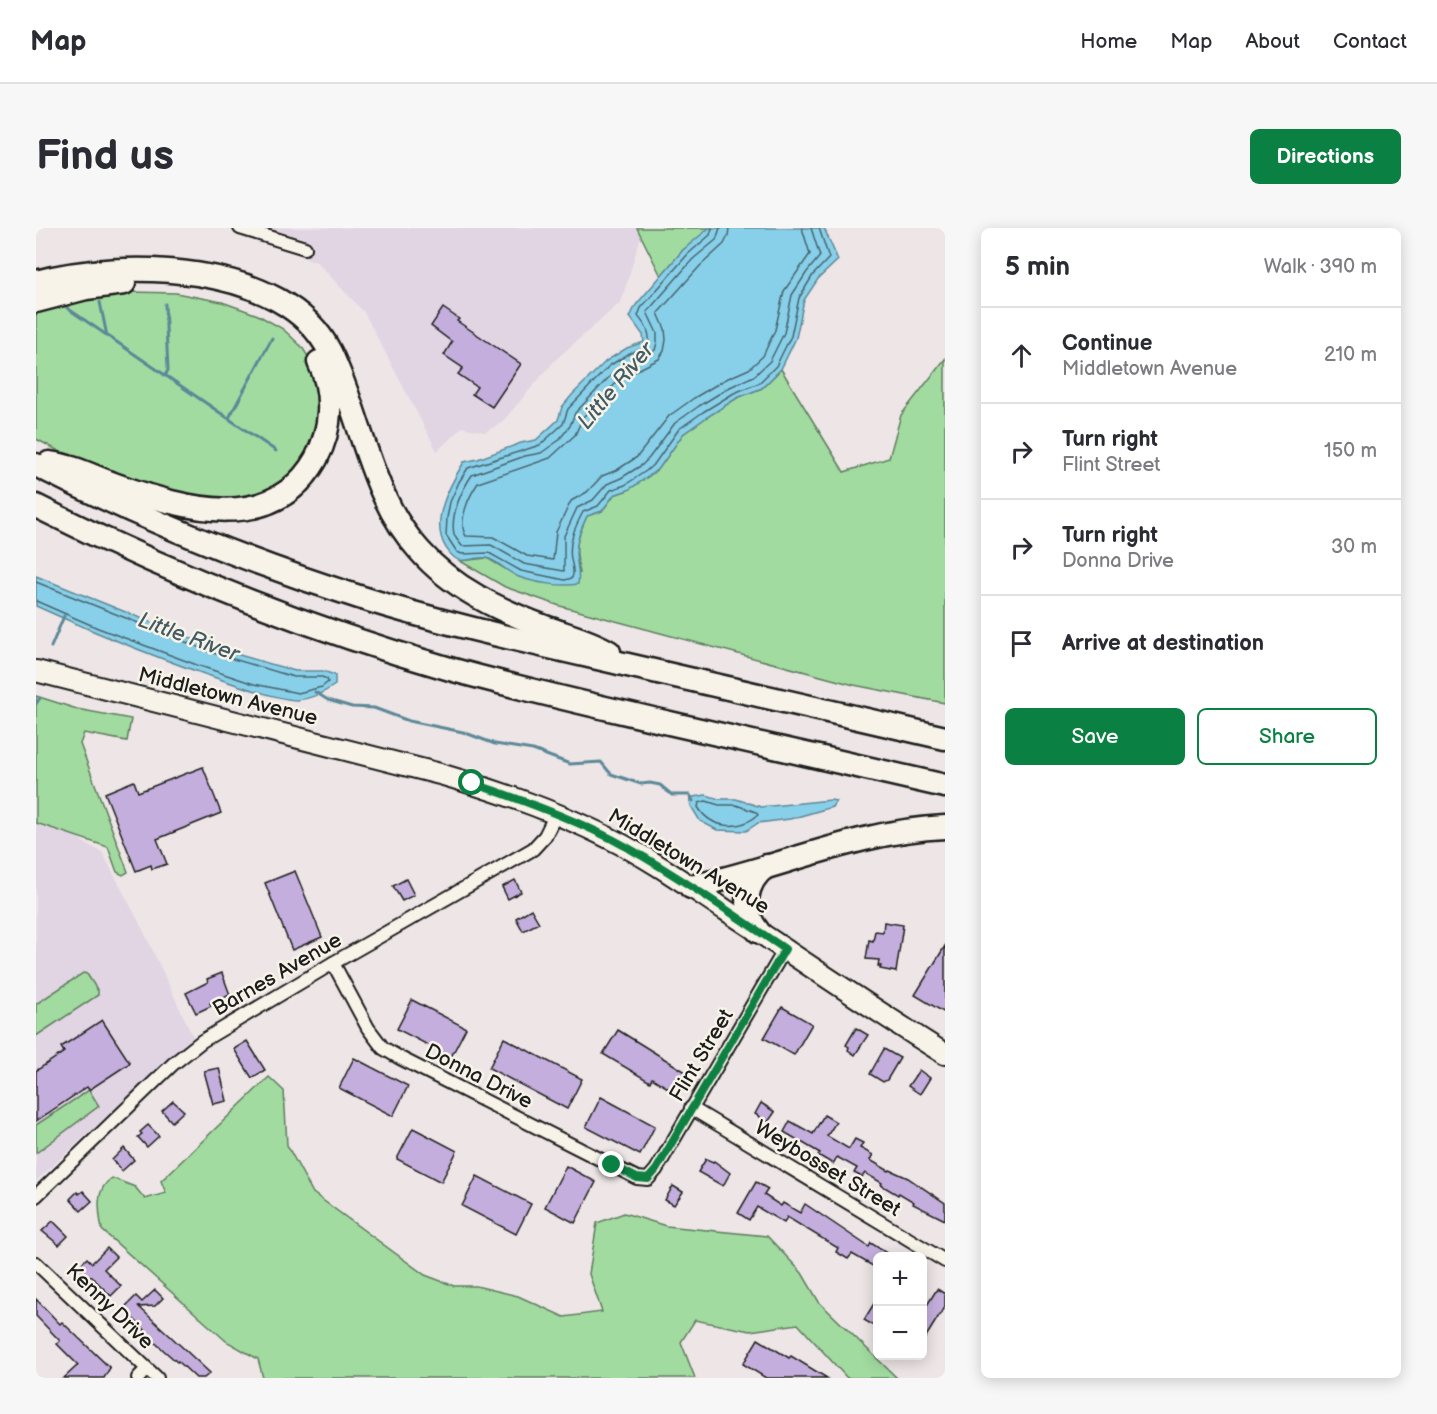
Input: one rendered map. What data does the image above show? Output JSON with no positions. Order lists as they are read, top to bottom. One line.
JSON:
{"streets":{"main road":["Middletown Avenue"],"street":["Barnes Avenue","Flint Street","Donna Drive","Weybosset Street","Kenny Drive"]},"crossings":[["Middletown Avenue","Barnes Avenue"],["Middletown Avenue","Flint Street"],["Barnes Avenue","Donna Drive"],["Flint Street","Donna Drive"],["Flint Street","Weybosset Street"]],"water":["Little River"],"page":{"header":"Map","nav":["Home","Map","About","Contact"],"buttons":["Directions",["Save","Share"]],"title":"Find us","heading":["5 min","Walk · 390 m"],"list":[["Continue","Middletown Avenue","210 m"],["Turn right","Flint Street","150 m"],["Turn right","Donna Drive","30 m"],"Arrive at destination"],"map_buttons":["+","−"]}}
